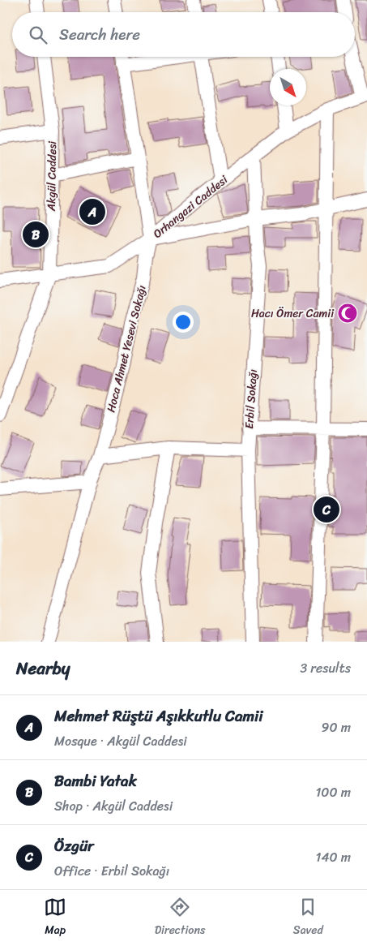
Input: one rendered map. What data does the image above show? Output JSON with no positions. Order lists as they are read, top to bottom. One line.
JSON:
{"streets":{"street":["Akgül Caddesi","Orhangazi Caddesi","Hoca Ahmet Yesevi Sokağı","Erbil Sokağı"]},"crossings":[["Akgül Caddesi","Orhangazi Caddesi"],["Orhangazi Caddesi","Hoca Ahmet Yesevi Sokağı"],["Orhangazi Caddesi","Erbil Sokağı"]],"places":{"mosque":["Hacı Ömer Camii"]},"north":"bottom right","page":{"search":"Search here","pins":["A","B","C"],"heading":["Nearby","3 results"],"list":[{"mark":"A","name":"Mehmet Rüştü Aşıkkutlu Camii","note":"Mosque · Akgül Caddesi","value":"90 m"},{"mark":"B","name":"Bambi Yatak","note":"Shop · Akgül Caddesi","value":"100 m"},{"mark":"C","name":"Özgür","note":"Office · Erbil Sokağı","value":"140 m"}],"nav":["Map","Directions","Saved"]}}
